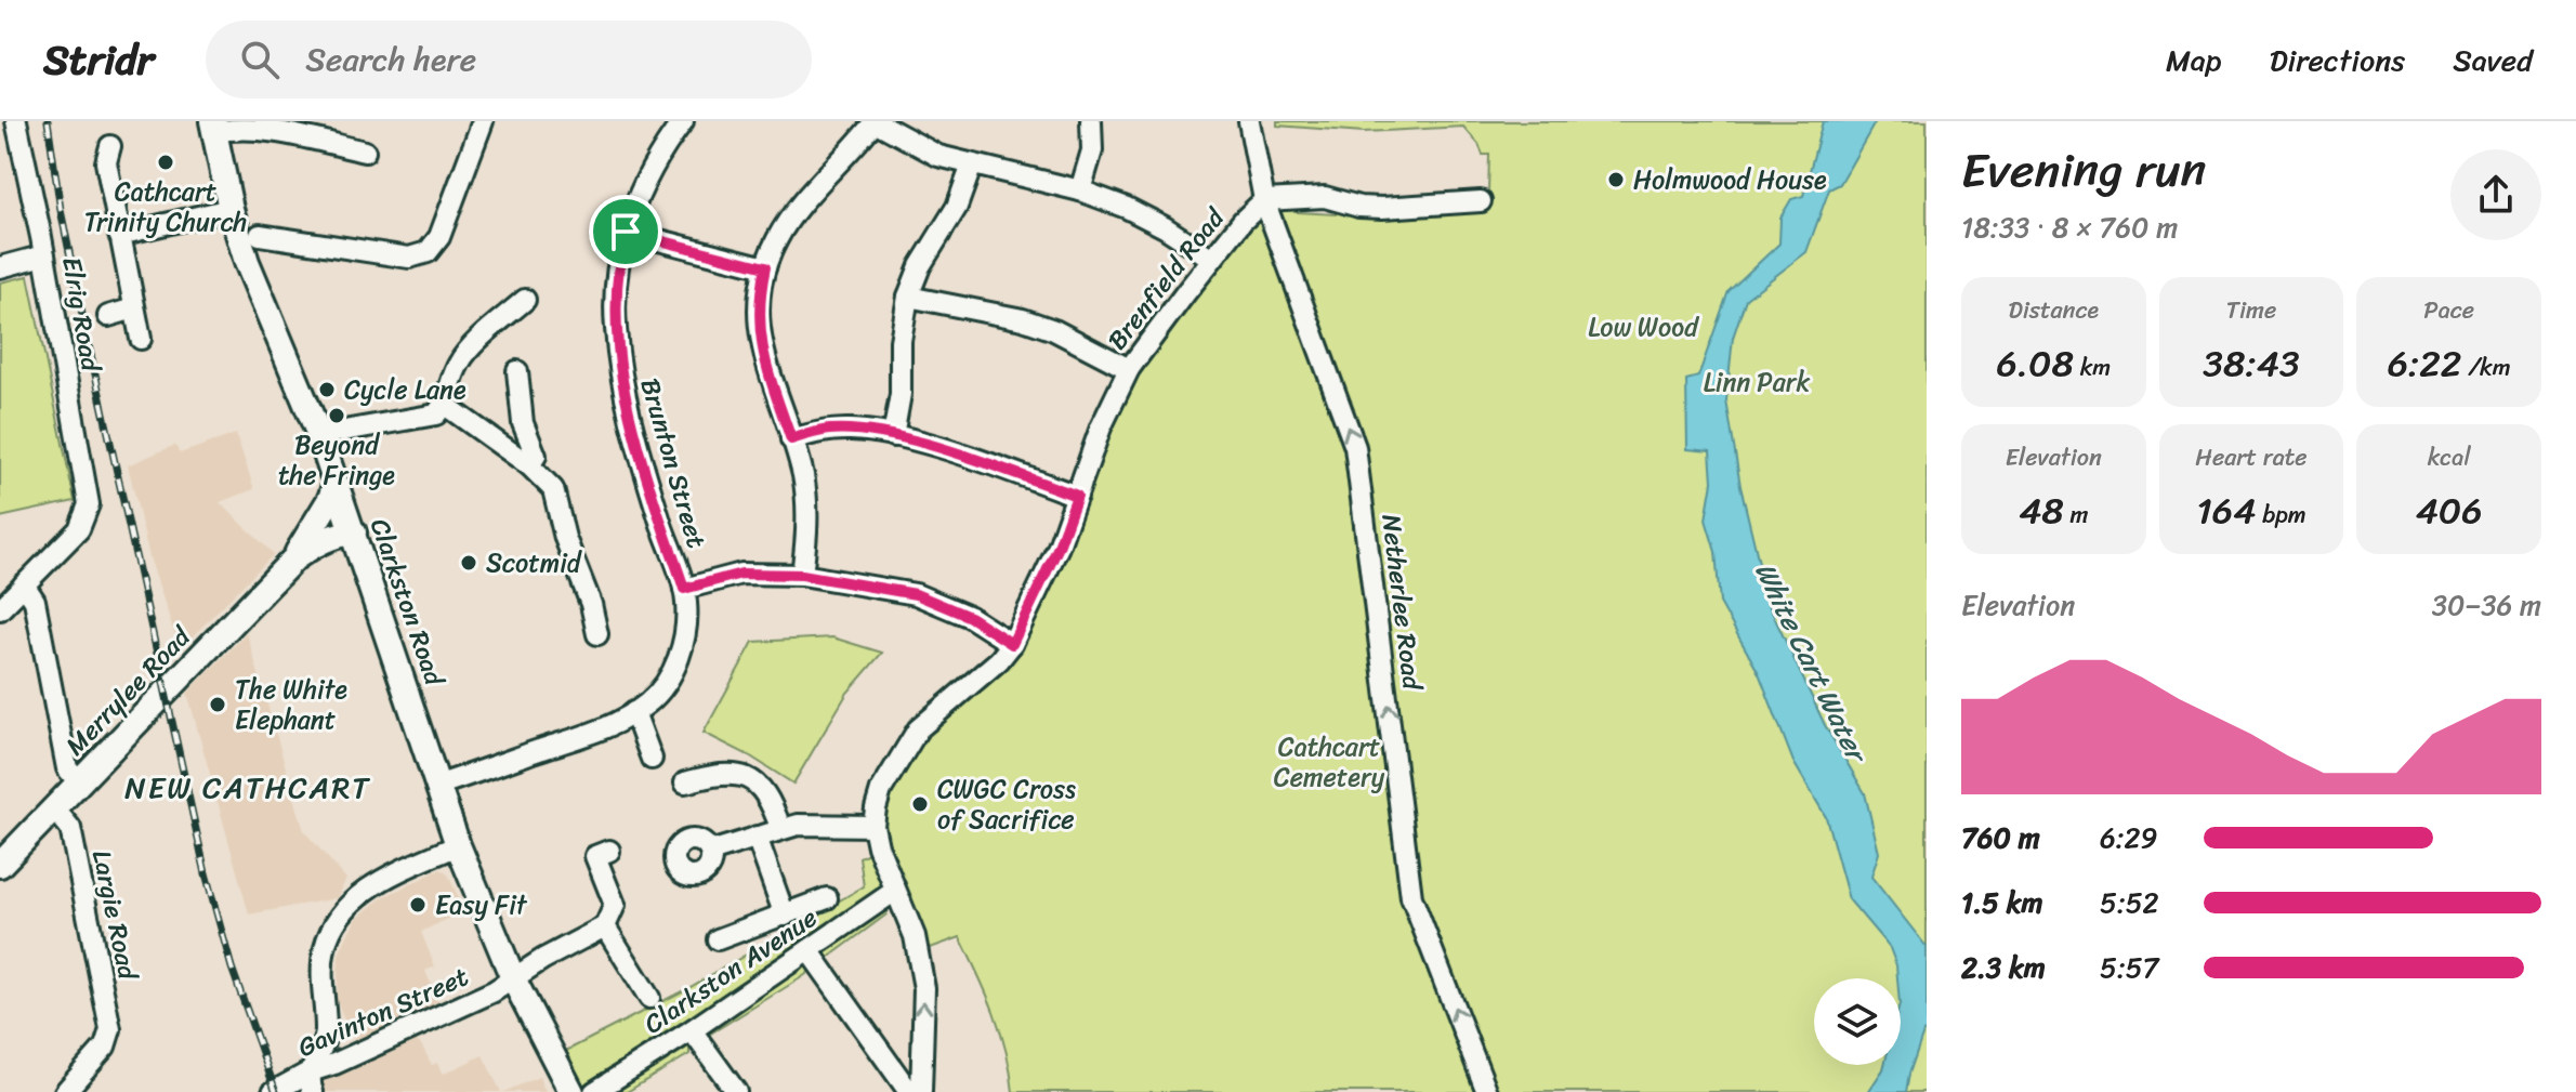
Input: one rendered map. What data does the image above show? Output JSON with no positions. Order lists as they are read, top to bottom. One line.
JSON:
{"streets":{"main road":["Clarkston Road","Merrylee Road"],"street":["Brenfield Road","Elrig Road","Brunton Street","Netherlee Road","Largie Road","Clarkston Avenue","Gavinton Street"]},"crossings":[["Brenfield Road","Netherlee Road"],["Brunton Street","Clarkston Road"],["Clarkston Road","Merrylee Road"],["Clarkston Road","Gavinton Street"],["Merrylee Road","Largie Road"]],"one_way":["Netherlee Road"],"districts":["NEW CATHCART"],"water":["White Cart Water"],"parks":["Low Wood","Linn Park","Cathcart Cemetery"],"places":["Cathcart Trinity Church","Holmwood House","Cycle Lane","Beyond the Fringe","Scotmid","The White Elephant","CWGC Cross of Sacrifice","Easy Fit"],"page":{"header":"Stridr","search":"Search here","nav":["Map","Directions","Saved"],"heading":["Evening run","18:33 · 8 × 760 m"],"stats":[["Distance","6.08 km"],["Time","38:43"],["Pace","6:22 /km"],["Elevation","48 m"],["Heart rate","164 bpm"],["kcal","406"]],"chart":["Elevation","30–36 m"],"list":[{"name":"760 m","note":"6:29"},{"name":"1.5 km","note":"5:52"},{"name":"2.3 km","note":"5:57"}]}}
